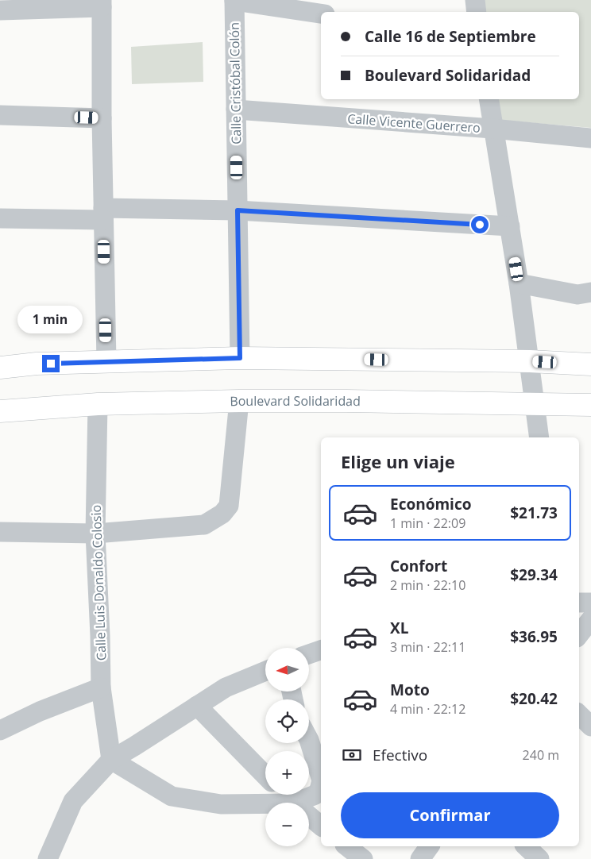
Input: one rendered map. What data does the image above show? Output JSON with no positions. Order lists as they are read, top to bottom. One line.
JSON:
{"streets":{"main road":["Boulevard Solidaridad"],"street":["Calle Cristóbal Colón","Calle Vicente Guerrero","Calle Luis Donaldo Colosio"]},"crossings":[["Calle Cristóbal Colón","Calle Vicente Guerrero"],["Boulevard Solidaridad","Calle Luis Donaldo Colosio"]],"north":"left","page":{"banner":["Calle 16 de Septiembre","Boulevard Solidaridad"],"bubble":"1 min","heading":"Elige un viaje","list":[{"name":"Económico","note":"1 min · 22:09","value":"$21.73"},{"name":"Confort","note":"2 min · 22:10","value":"$29.34"},{"name":"XL","note":"3 min · 22:11","value":"$36.95"},{"name":"Moto","note":"4 min · 22:12","value":"$20.42"}],"map_buttons":["+","−"],"pay":["Efectivo","240 m"],"buttons":"Confirmar"}}
